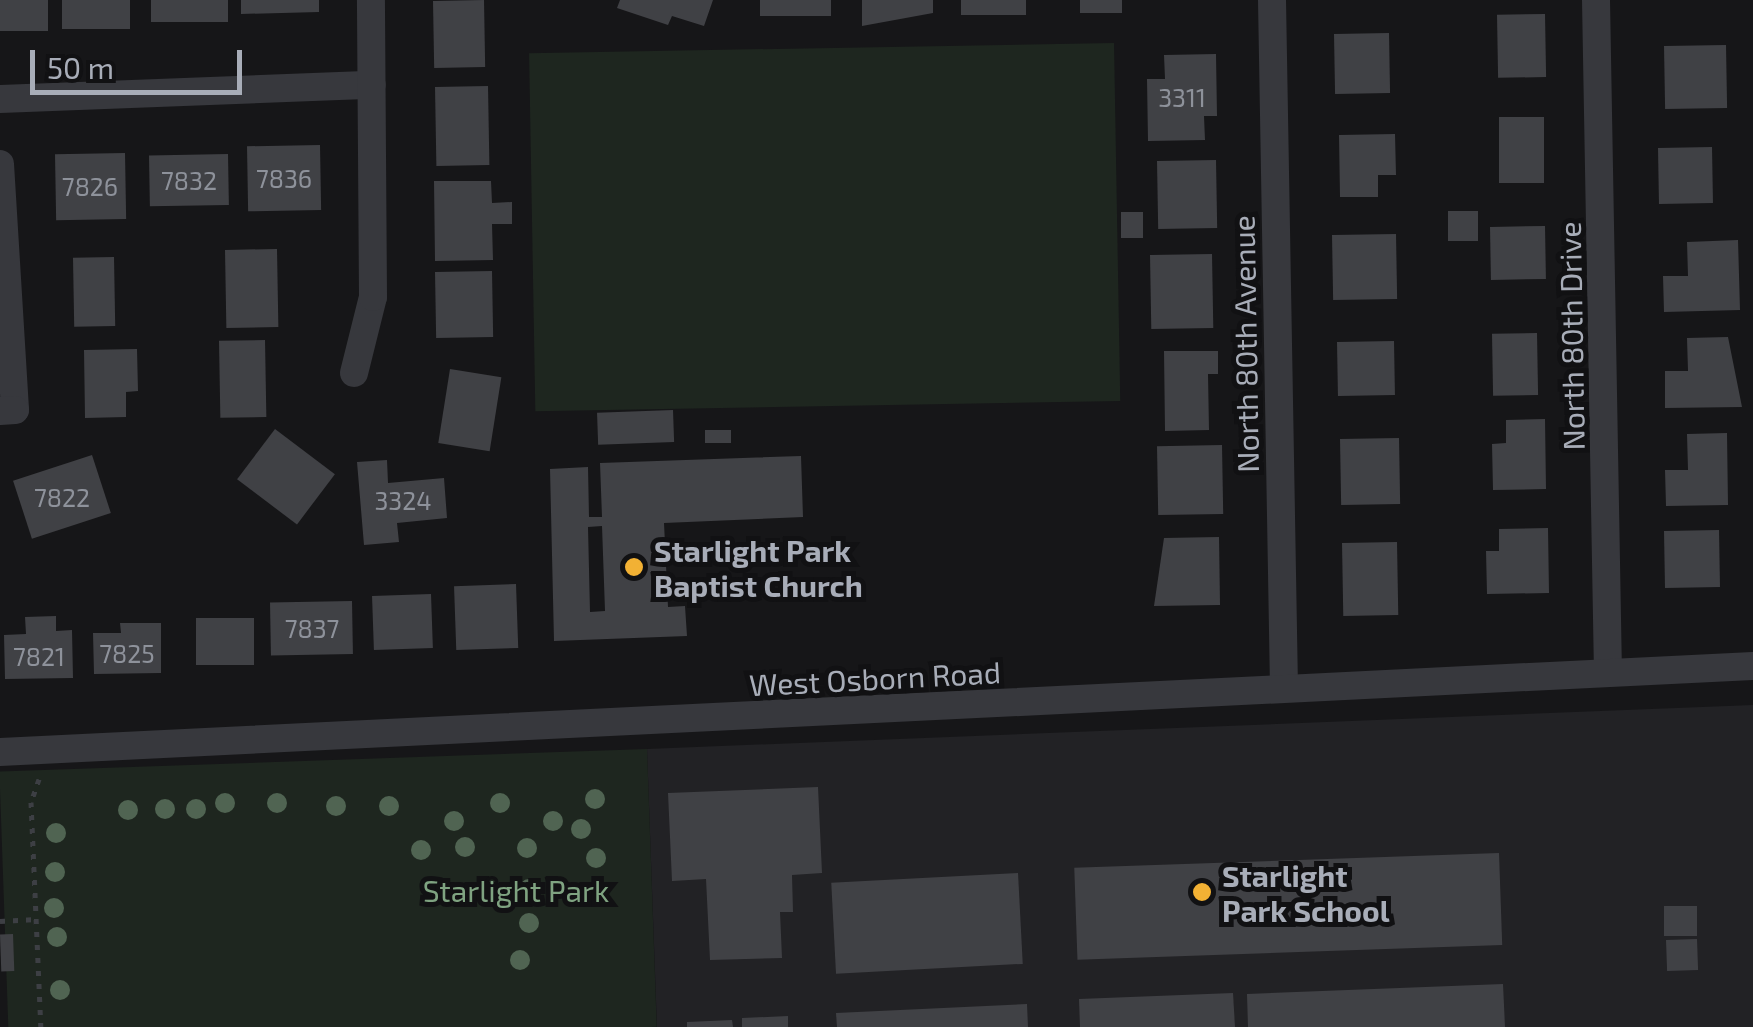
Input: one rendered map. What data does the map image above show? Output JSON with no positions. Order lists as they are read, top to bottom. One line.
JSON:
{"streets":{"street":["North 80th Drive","North 80th Avenue","West Osborn Road"]},"crossings":[["North 80th Drive","West Osborn Road"],["North 80th Avenue","West Osborn Road"]],"parks":["Starlight Park"],"places":["Starlight Park Baptist Church","Starlight Park School"],"house_numbers":["3311","7836","7832","7826","7822","3324","7837","7825","7821"],"scale_bar":"50 m"}
